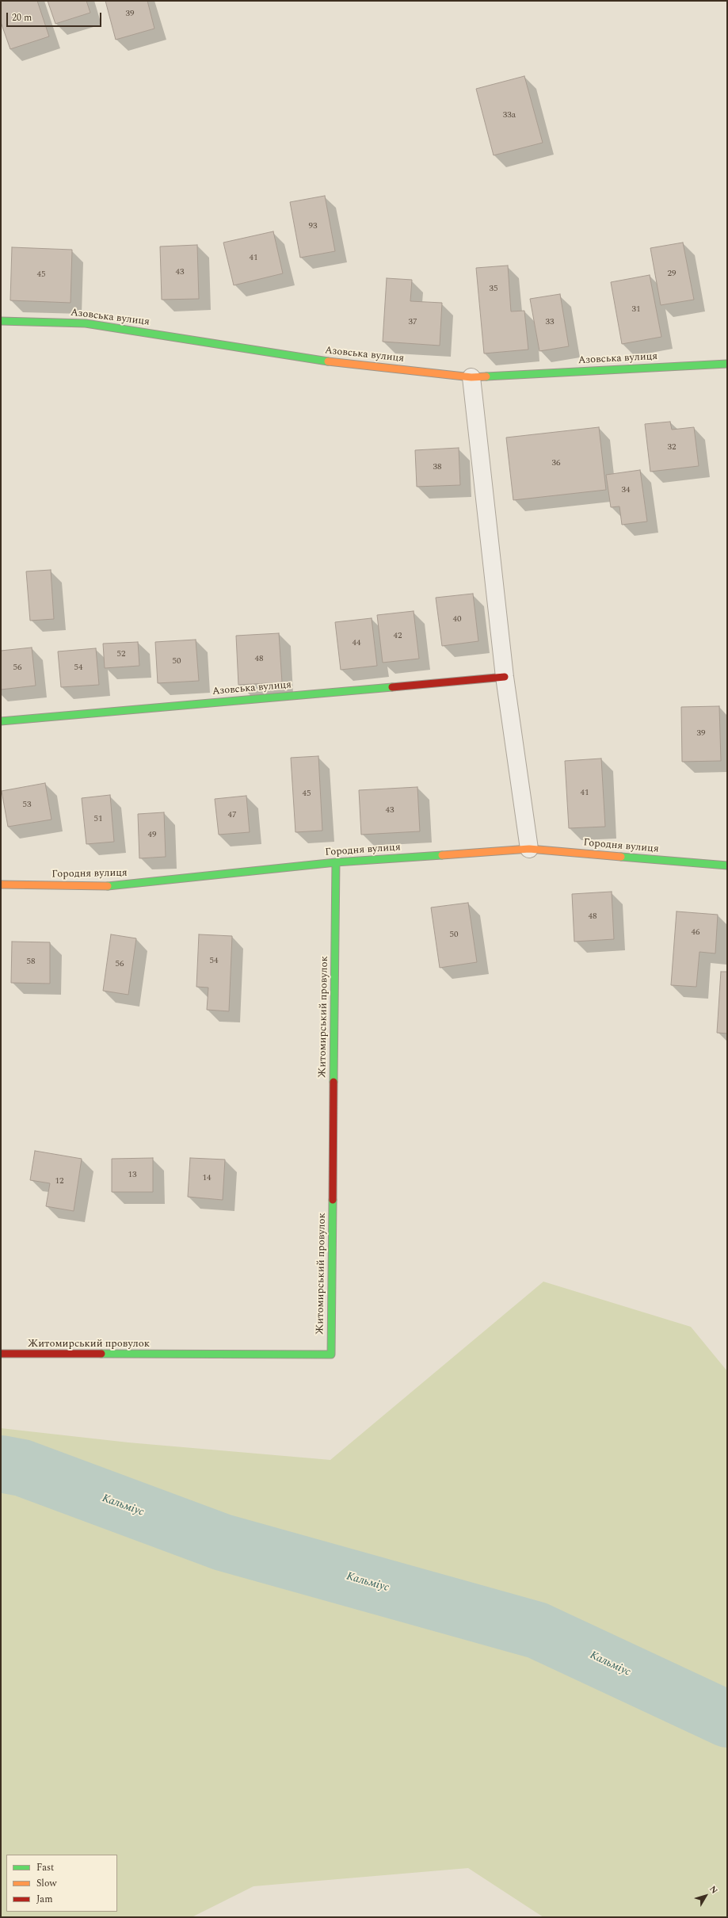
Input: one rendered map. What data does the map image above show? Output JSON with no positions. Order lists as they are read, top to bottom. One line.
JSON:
{"streets":{"street":["Азовська вулиця","Городня вулиця","Житомирський провулок"]},"crossings":[["Городня вулиця","Житомирський провулок"]],"water":["Кальміус"],"house_numbers":["39","33а","93","41","43","29","45","35","31","37","33","32","36","38","34","40","42","44","52","48","50","56","54","39","41","45","53","43","47","51","49","48","46","50","54","58","56","13","14","12"],"legend":["Fast","Slow","Jam"],"scale_bar":"20 m","north":"top right"}
